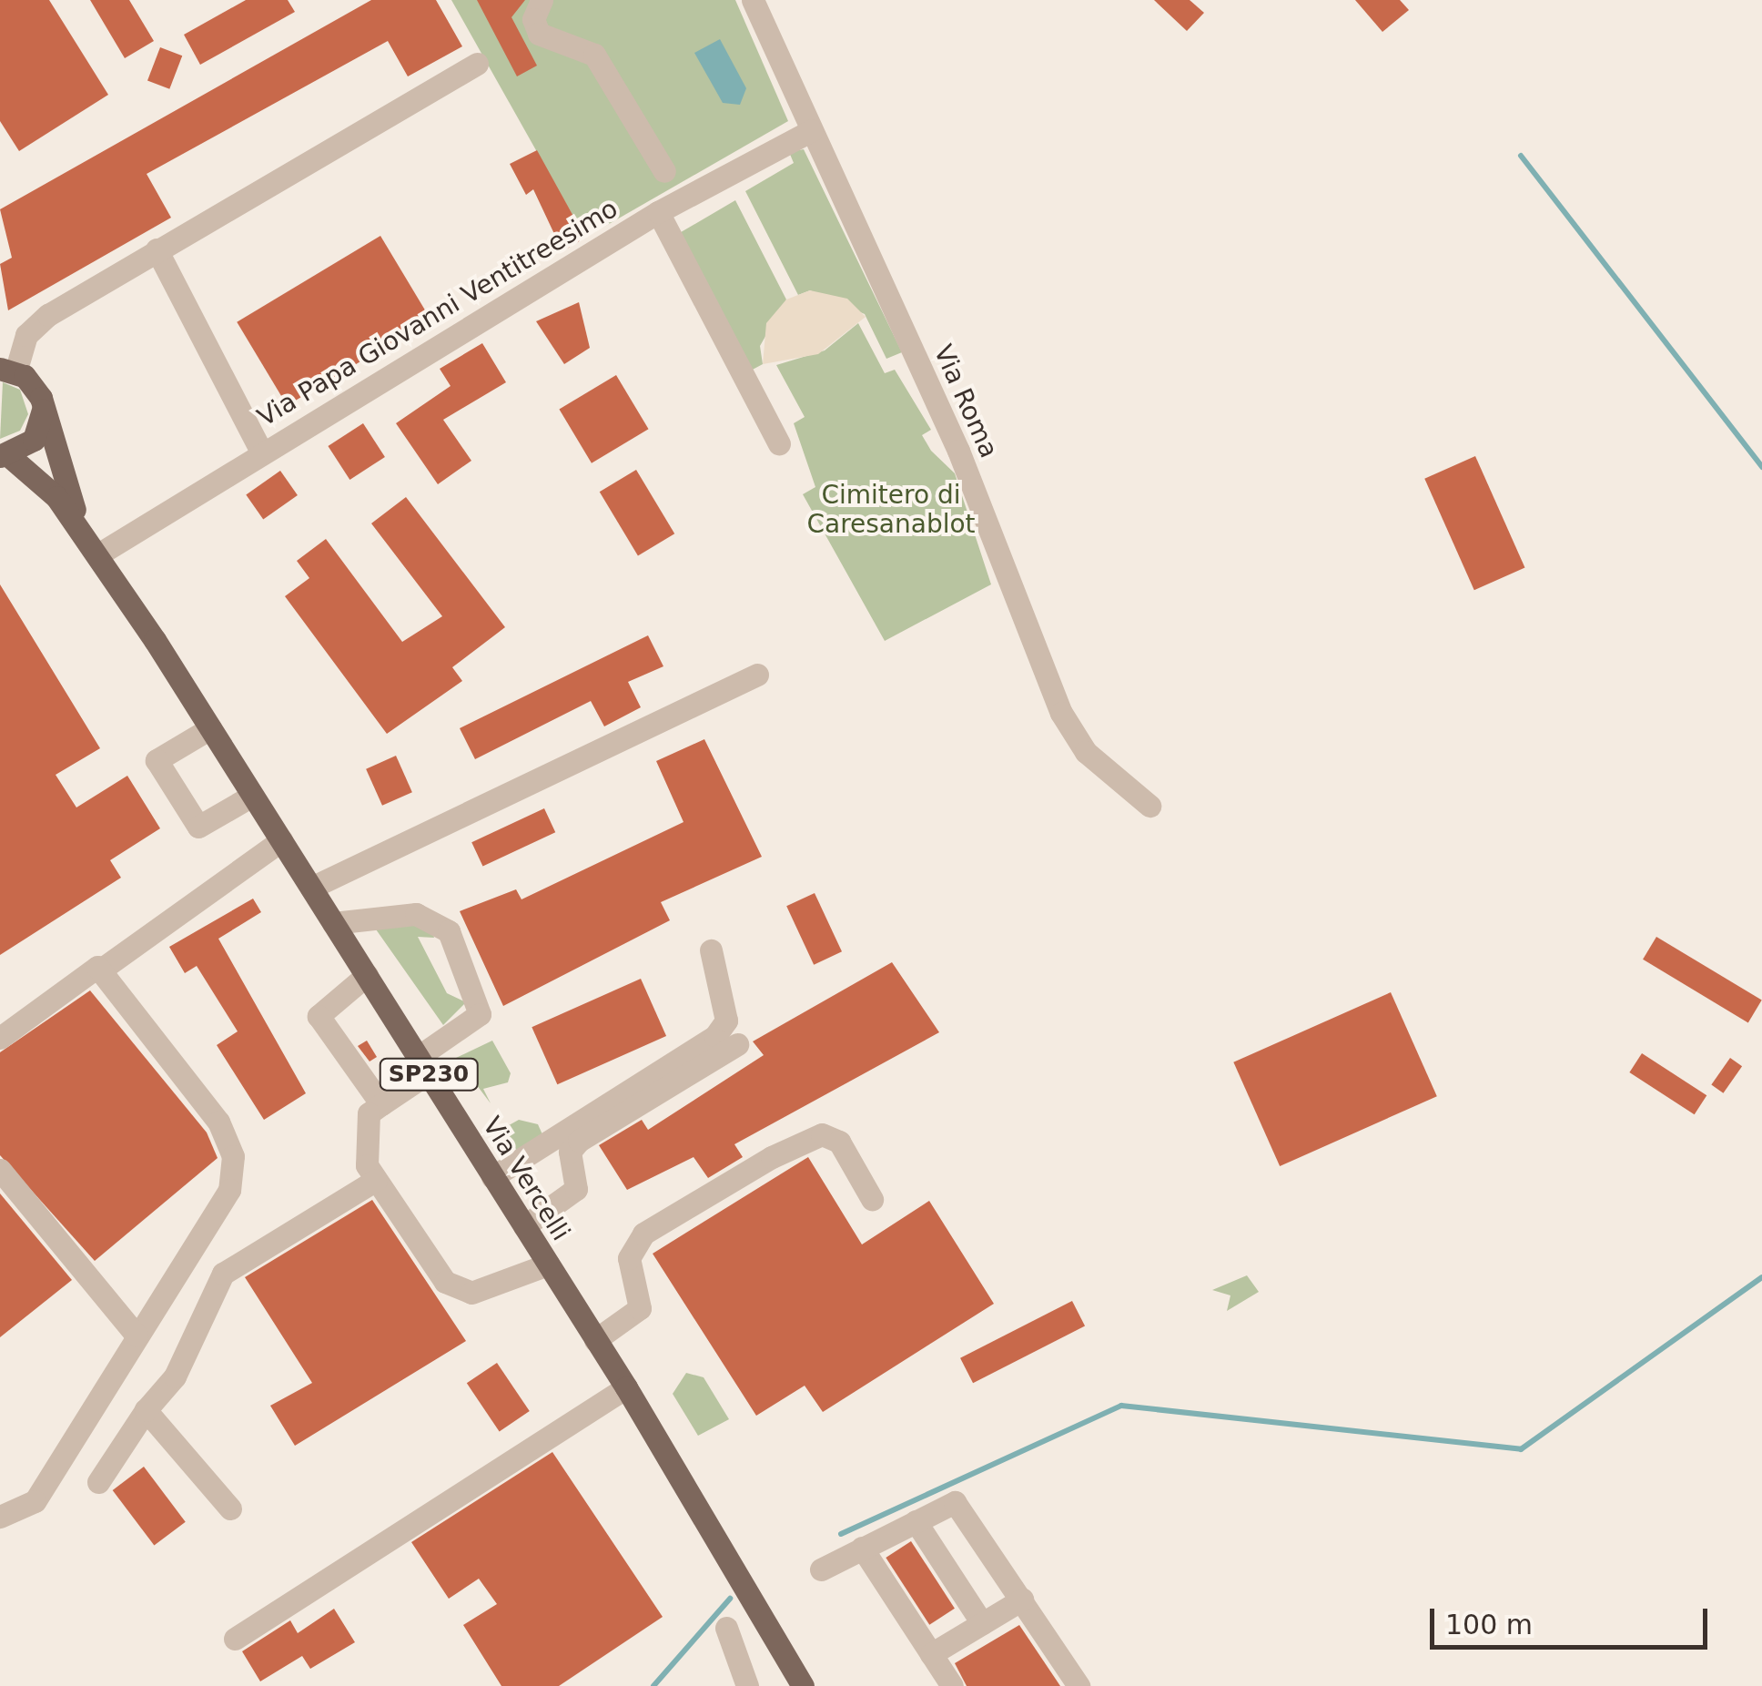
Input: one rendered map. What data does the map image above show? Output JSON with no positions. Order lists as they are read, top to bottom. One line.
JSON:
{"streets":{"main road":["SP230","Via Vercelli"],"street":["Via Papa Giovanni Ventitreesimo","Via Roma"]},"crossings":[["Via Papa Giovanni Ventitreesimo","Via Roma"],["Via Papa Giovanni Ventitreesimo","Via Vercelli"]],"parks":["Cimitero di Caresanablot"],"scale_bar":"100 m"}
